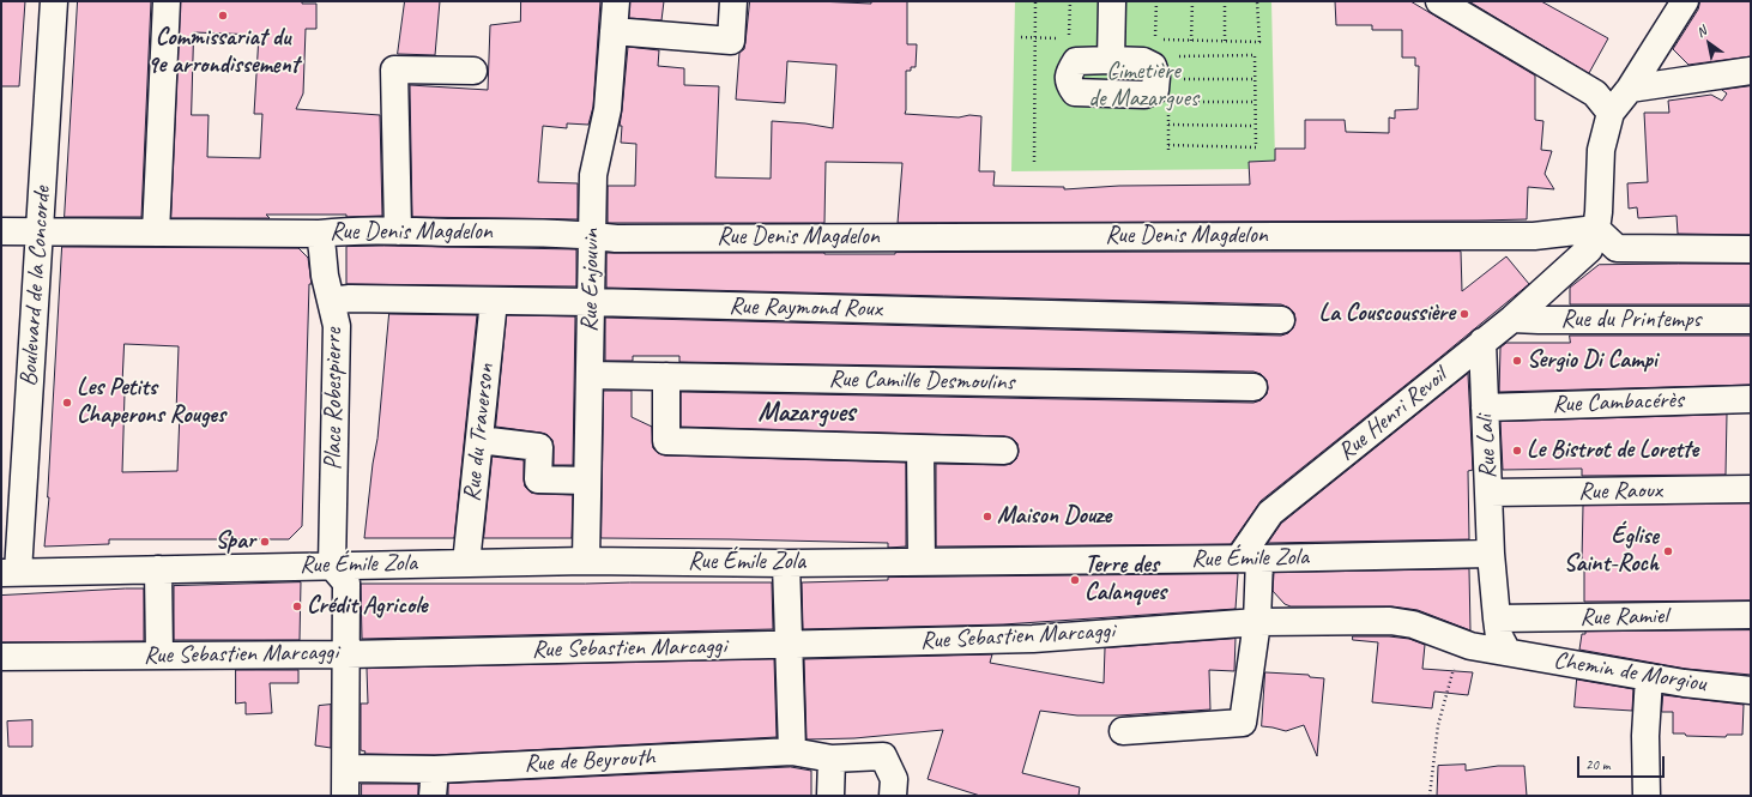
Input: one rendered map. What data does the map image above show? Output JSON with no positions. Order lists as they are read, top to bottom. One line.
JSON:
{"streets":{"street":["Rue Denis Magdelon","Rue Enjouvin","Boulevard de la Concorde","Rue Raymond Roux","Rue du Printemps","Rue Camille Desmoulins","Place Robespierre","Rue Cambacérès","Rue Henri Revoil","Rue du Traverson","Rue Lali","Rue Raoux","Rue Émile Zola","Rue Ramiel","Rue Sebastien Marcaggi","Chemin de Morgiou","Rue de Beyrouth"]},"crossings":[["Rue Denis Magdelon","Rue Enjouvin"],["Rue Denis Magdelon","Boulevard de la Concorde"],["Rue Denis Magdelon","Place Robespierre"],["Rue Denis Magdelon","Rue Henri Revoil"],["Rue Enjouvin","Rue Raymond Roux"],["Rue Enjouvin","Rue Camille Desmoulins"],["Rue Enjouvin","Rue Émile Zola"],["Boulevard de la Concorde","Rue Émile Zola"],["Rue Raymond Roux","Place Robespierre"],["Rue Raymond Roux","Rue du Traverson"],["Rue du Printemps","Rue Henri Revoil"],["Place Robespierre","Rue Émile Zola"],["Rue Cambacérès","Rue Lali"],["Rue Henri Revoil","Rue Lali"],["Rue Henri Revoil","Rue Émile Zola"],["Rue du Traverson","Rue Émile Zola"],["Rue Lali","Rue Raoux"],["Rue Lali","Rue Émile Zola"],["Rue Sebastien Marcaggi","Chemin de Morgiou"]],"districts":["Mazargues"],"parks":["Cimetière de Mazargues"],"places":["Commissariat du 9e arrondissement","La Couscoussière","Sergio Di Campi","Les Petits Chaperons Rouges","Le Bistrot de Lorette","Maison Douze","Spar","Église Saint-Roch","Terre des Calanques","Crédit Agricole"],"scale_bar":"20 m","north":"top left"}
